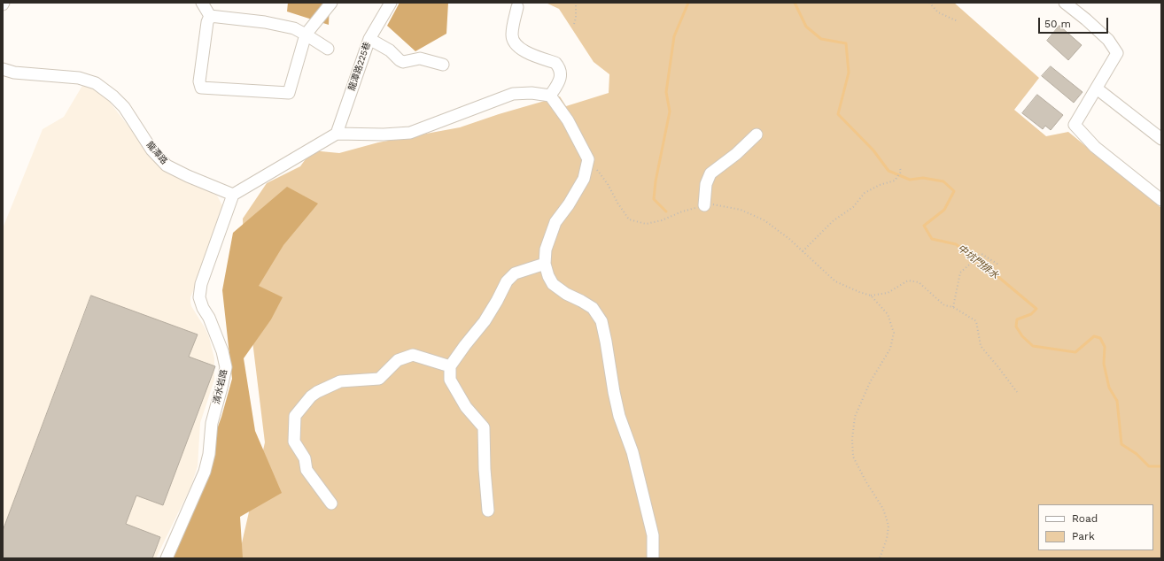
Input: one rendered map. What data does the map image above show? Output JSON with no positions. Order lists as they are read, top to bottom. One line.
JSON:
{"streets":{"street":["龍潭路225巷","龍潭路","清水岩路"]},"crossings":[["龍潭路","清水岩路"]],"water":["中坑門排水"],"legend":["Road","Park"],"scale_bar":"50 m"}
